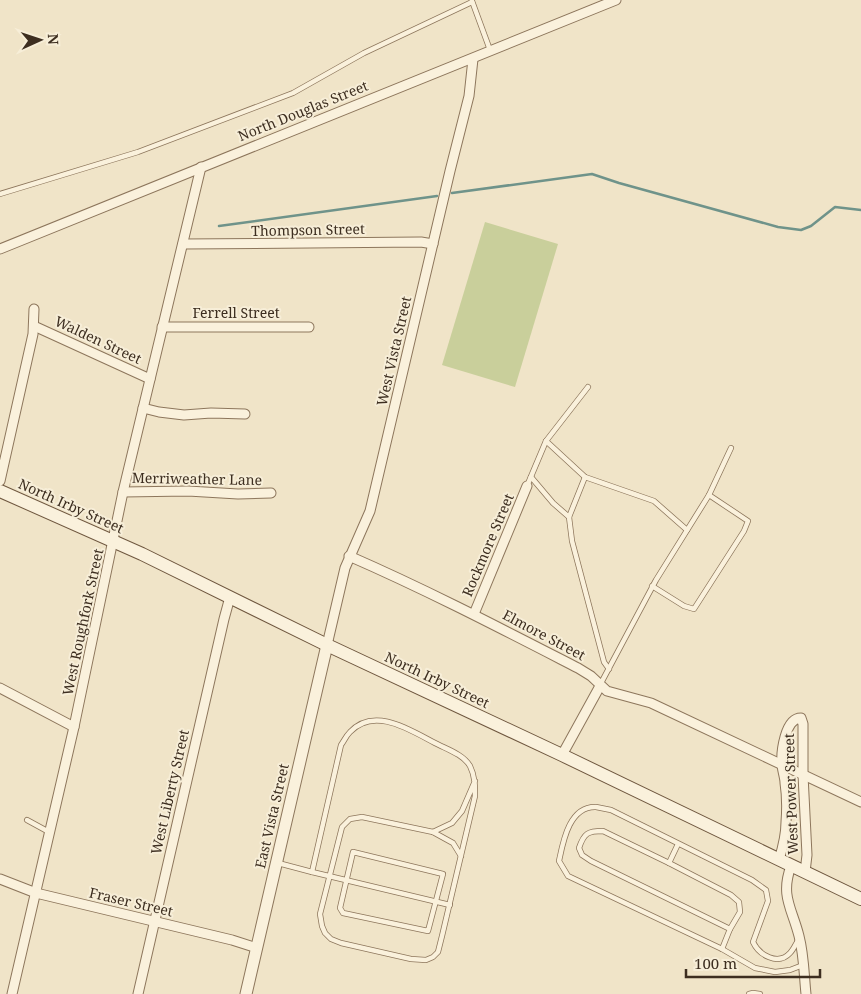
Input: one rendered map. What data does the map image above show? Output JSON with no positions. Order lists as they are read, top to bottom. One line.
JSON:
{"streets":{"main road":["North Irby Street"],"street":["North Douglas Street","Thompson Street","Ferrell Street","Walden Street","West Vista Street","Merriweather Lane","Rockmore Street","West Roughfork Street","Elmore Street","West Liberty Street","West Power Street","East Vista Street","Fraser Street"]},"crossings":[["North Douglas Street","West Vista Street"],["North Douglas Street","West Roughfork Street"],["Thompson Street","West Vista Street"],["Thompson Street","West Roughfork Street"],["Ferrell Street","West Roughfork Street"],["Walden Street","West Roughfork Street"],["West Vista Street","North Irby Street"],["West Vista Street","Elmore Street"],["West Vista Street","East Vista Street"],["Merriweather Lane","West Roughfork Street"],["North Irby Street","West Roughfork Street"],["North Irby Street","West Liberty Street"],["North Irby Street","West Power Street"],["North Irby Street","East Vista Street"],["Rockmore Street","Elmore Street"],["West Roughfork Street","Fraser Street"],["Elmore Street","West Power Street"],["West Liberty Street","Fraser Street"],["East Vista Street","Fraser Street"]],"scale_bar":"100 m","north":"right"}
